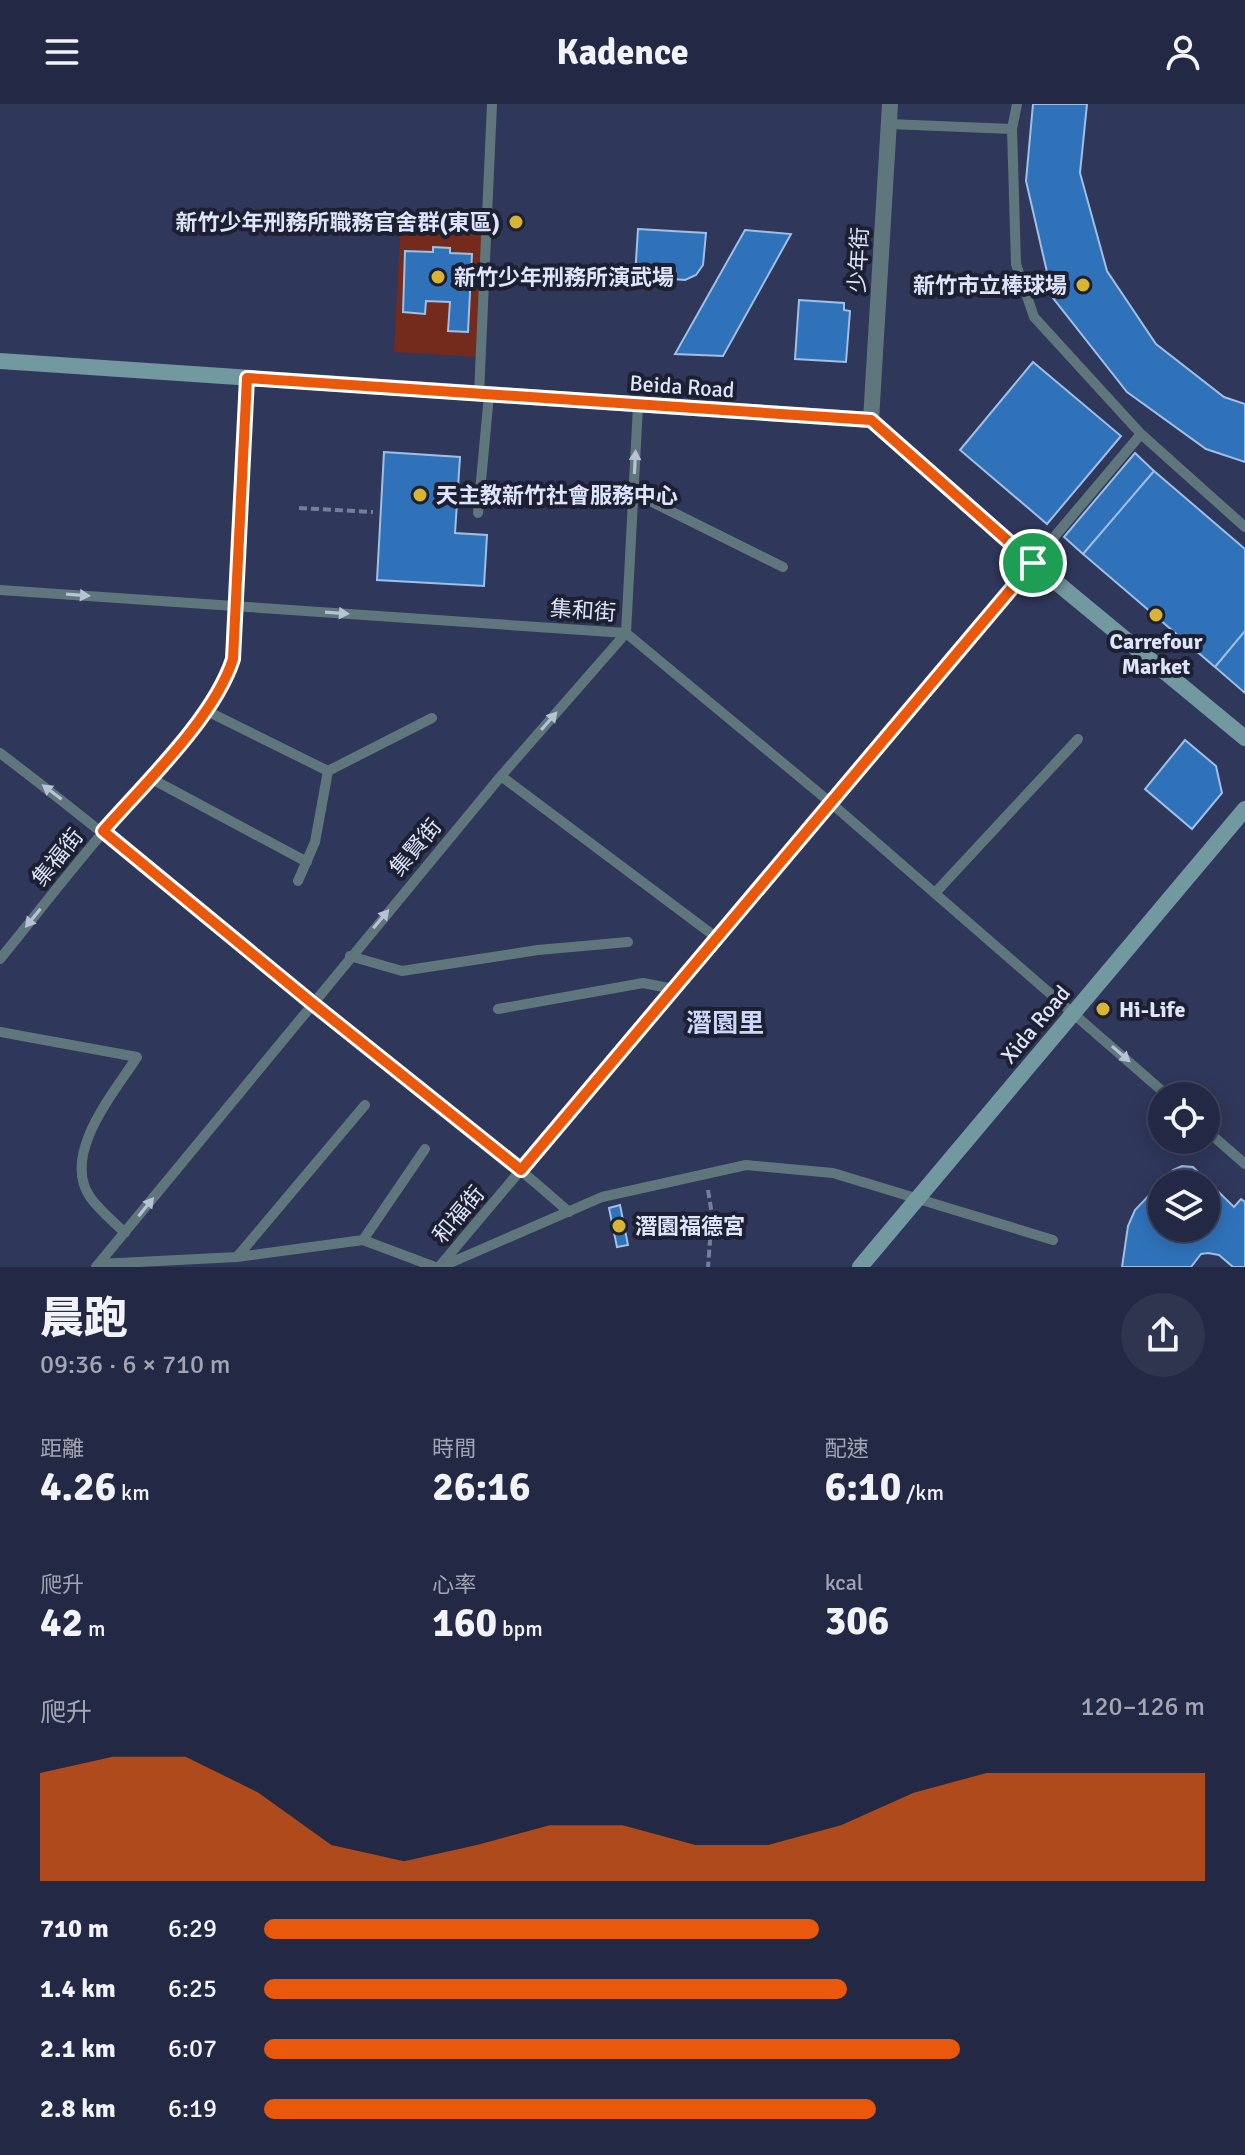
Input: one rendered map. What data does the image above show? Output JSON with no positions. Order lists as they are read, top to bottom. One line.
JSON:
{"streets":{"street":["少年街","Beida Road","Xida Road"],"lane":["集和街","集賢街","集福街","和福街"]},"crossings":[["少年街","Beida Road"],["Beida Road","集福街"],["集和街","集賢街"],["集和街","集福街"],["集和街","Xida Road"],["集和街","和福街"]],"one_way":["集和街","集賢街"],"districts":["潛園里"],"places":["新竹少年刑務所職務官舍群(東區)","新竹少年刑務所演武場","新竹市立棒球場","天主教新竹社會服務中心","Carrefour Market","Hi-Life","潛園福德宮"],"page":{"header":"Kadence","heading":["晨跑","09:36 · 6 × 710 m"],"stats":[["距離","4.26 km"],["時間","26:16"],["配速","6:10 /km"],["爬升","42 m"],["心率","160 bpm"],["kcal","306"]],"chart":["爬升","120–126 m"],"list":[{"name":"710 m","note":"6:29"},{"name":"1.4 km","note":"6:25"},{"name":"2.1 km","note":"6:07"},{"name":"2.8 km","note":"6:19"}]}}
